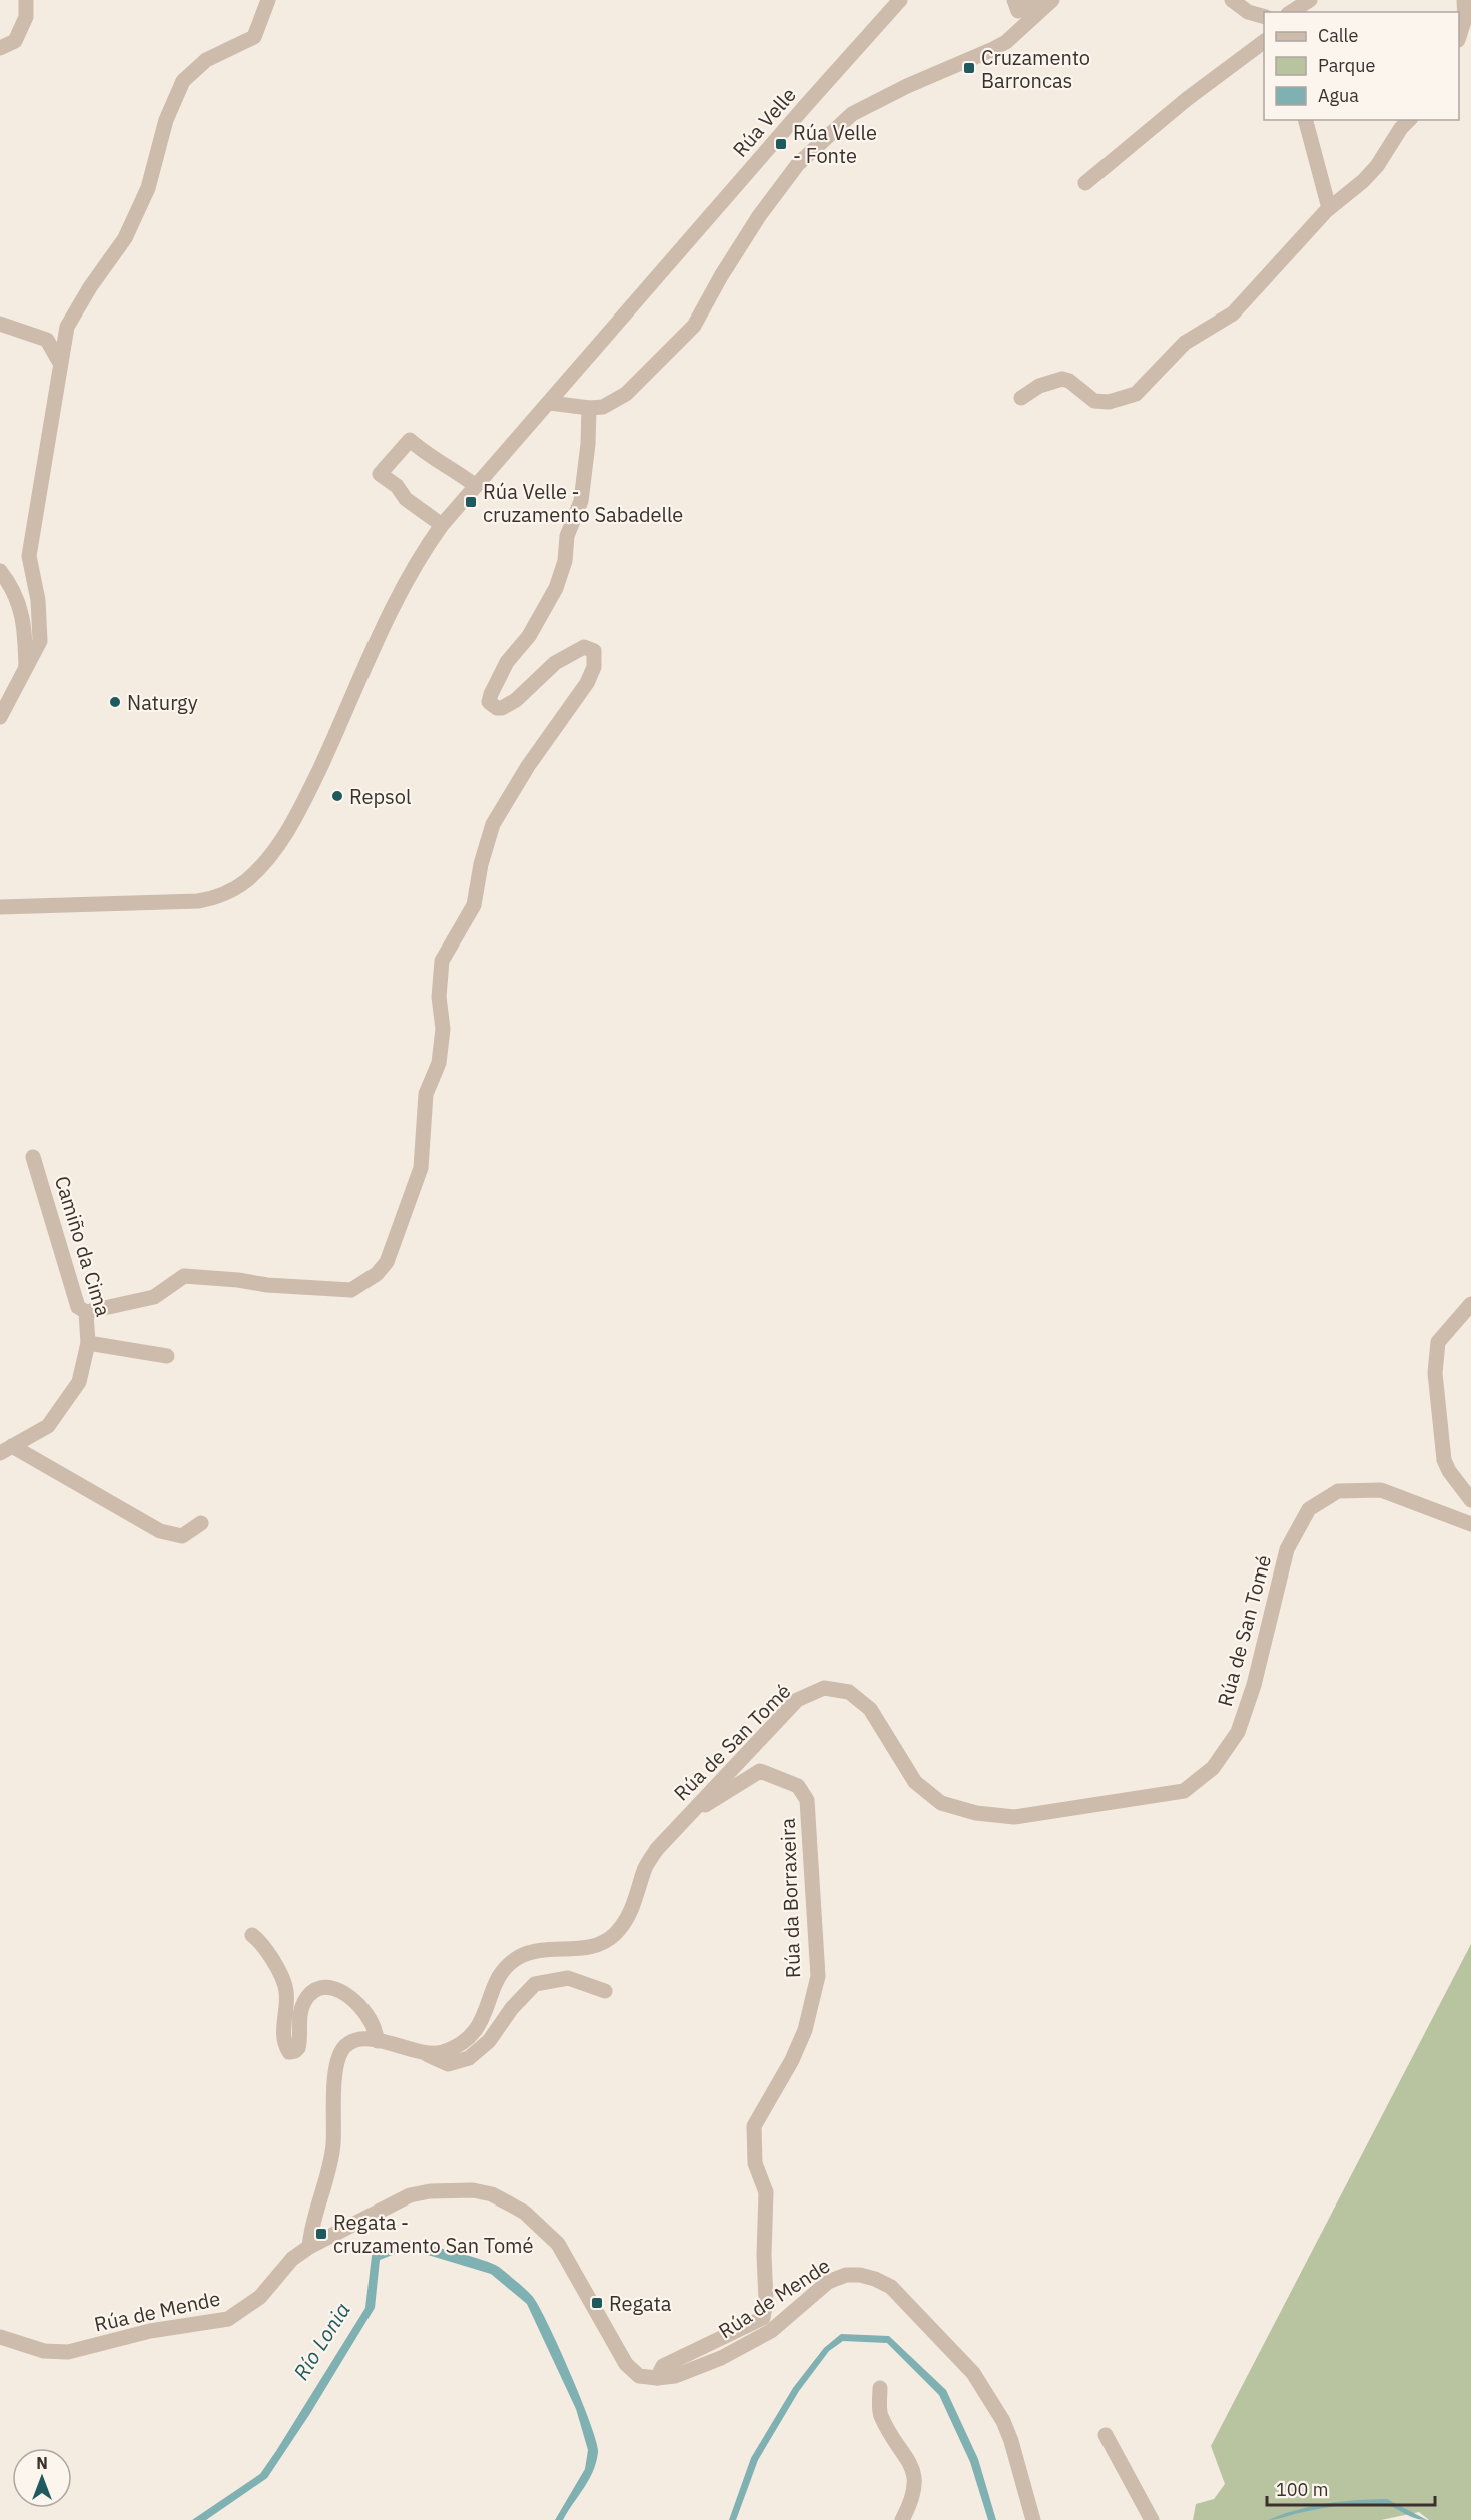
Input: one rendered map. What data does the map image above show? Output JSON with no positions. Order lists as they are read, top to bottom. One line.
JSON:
{"streets":{"street":["Rúa Velle","Camiño da Cima","Rúa de San Tomé","Rúa da Borraxeira","Rúa de Mende"]},"crossings":[["Rúa de San Tomé","Rúa da Borraxeira"],["Rúa de San Tomé","Rúa de Mende"],["Rúa da Borraxeira","Rúa de Mende"]],"water":["Río Lonia"],"places":{"transit":["Cruzamento Barroncas","Rúa Velle - Fonte","Rúa Velle - cruzamento Sabadelle","Regata - cruzamento San Tomé","Regata"],"other":["Naturgy","Repsol"]},"legend":["Calle","Parque","Agua"],"scale_bar":"100 m","north":"top"}
